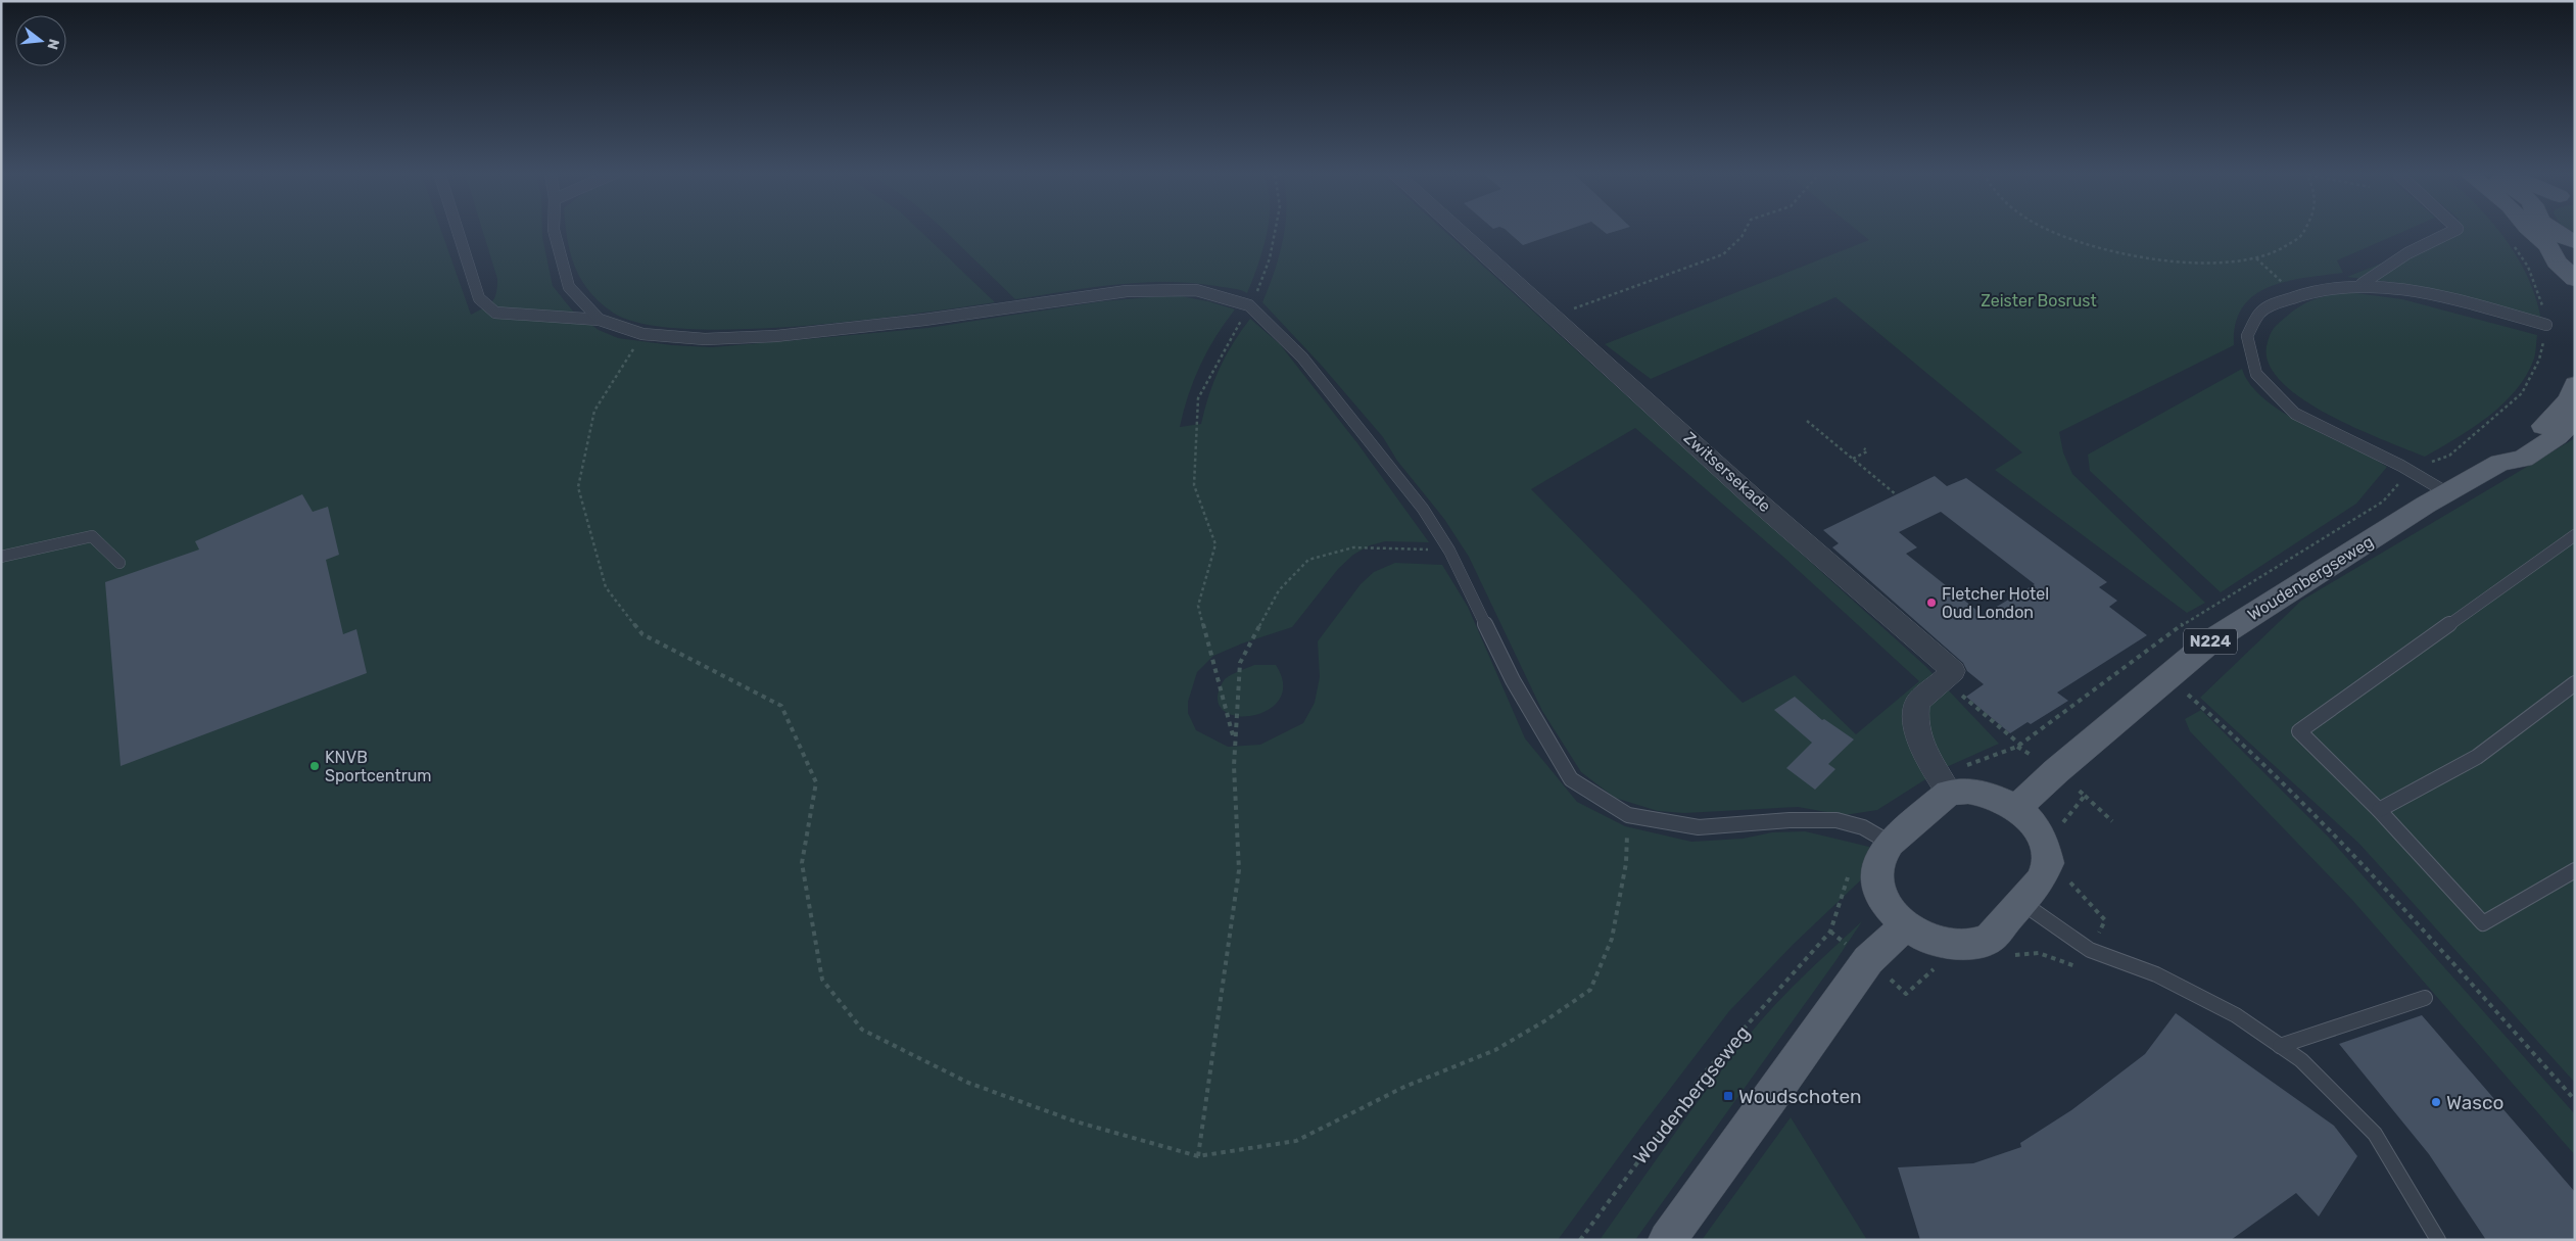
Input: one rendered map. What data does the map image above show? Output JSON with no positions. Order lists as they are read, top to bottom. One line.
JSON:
{"streets":{"main road":["Woudenbergseweg","N224"],"street":["Zwitsersekade"]},"crossings":[["Woudenbergseweg","N224"]],"parks":["Zeister Bosrust"],"places":{"other":["Fletcher Hotel Oud London","KNVB Sportcentrum","Wasco"],"transit":["Woudschoten"]},"north":"right"}
